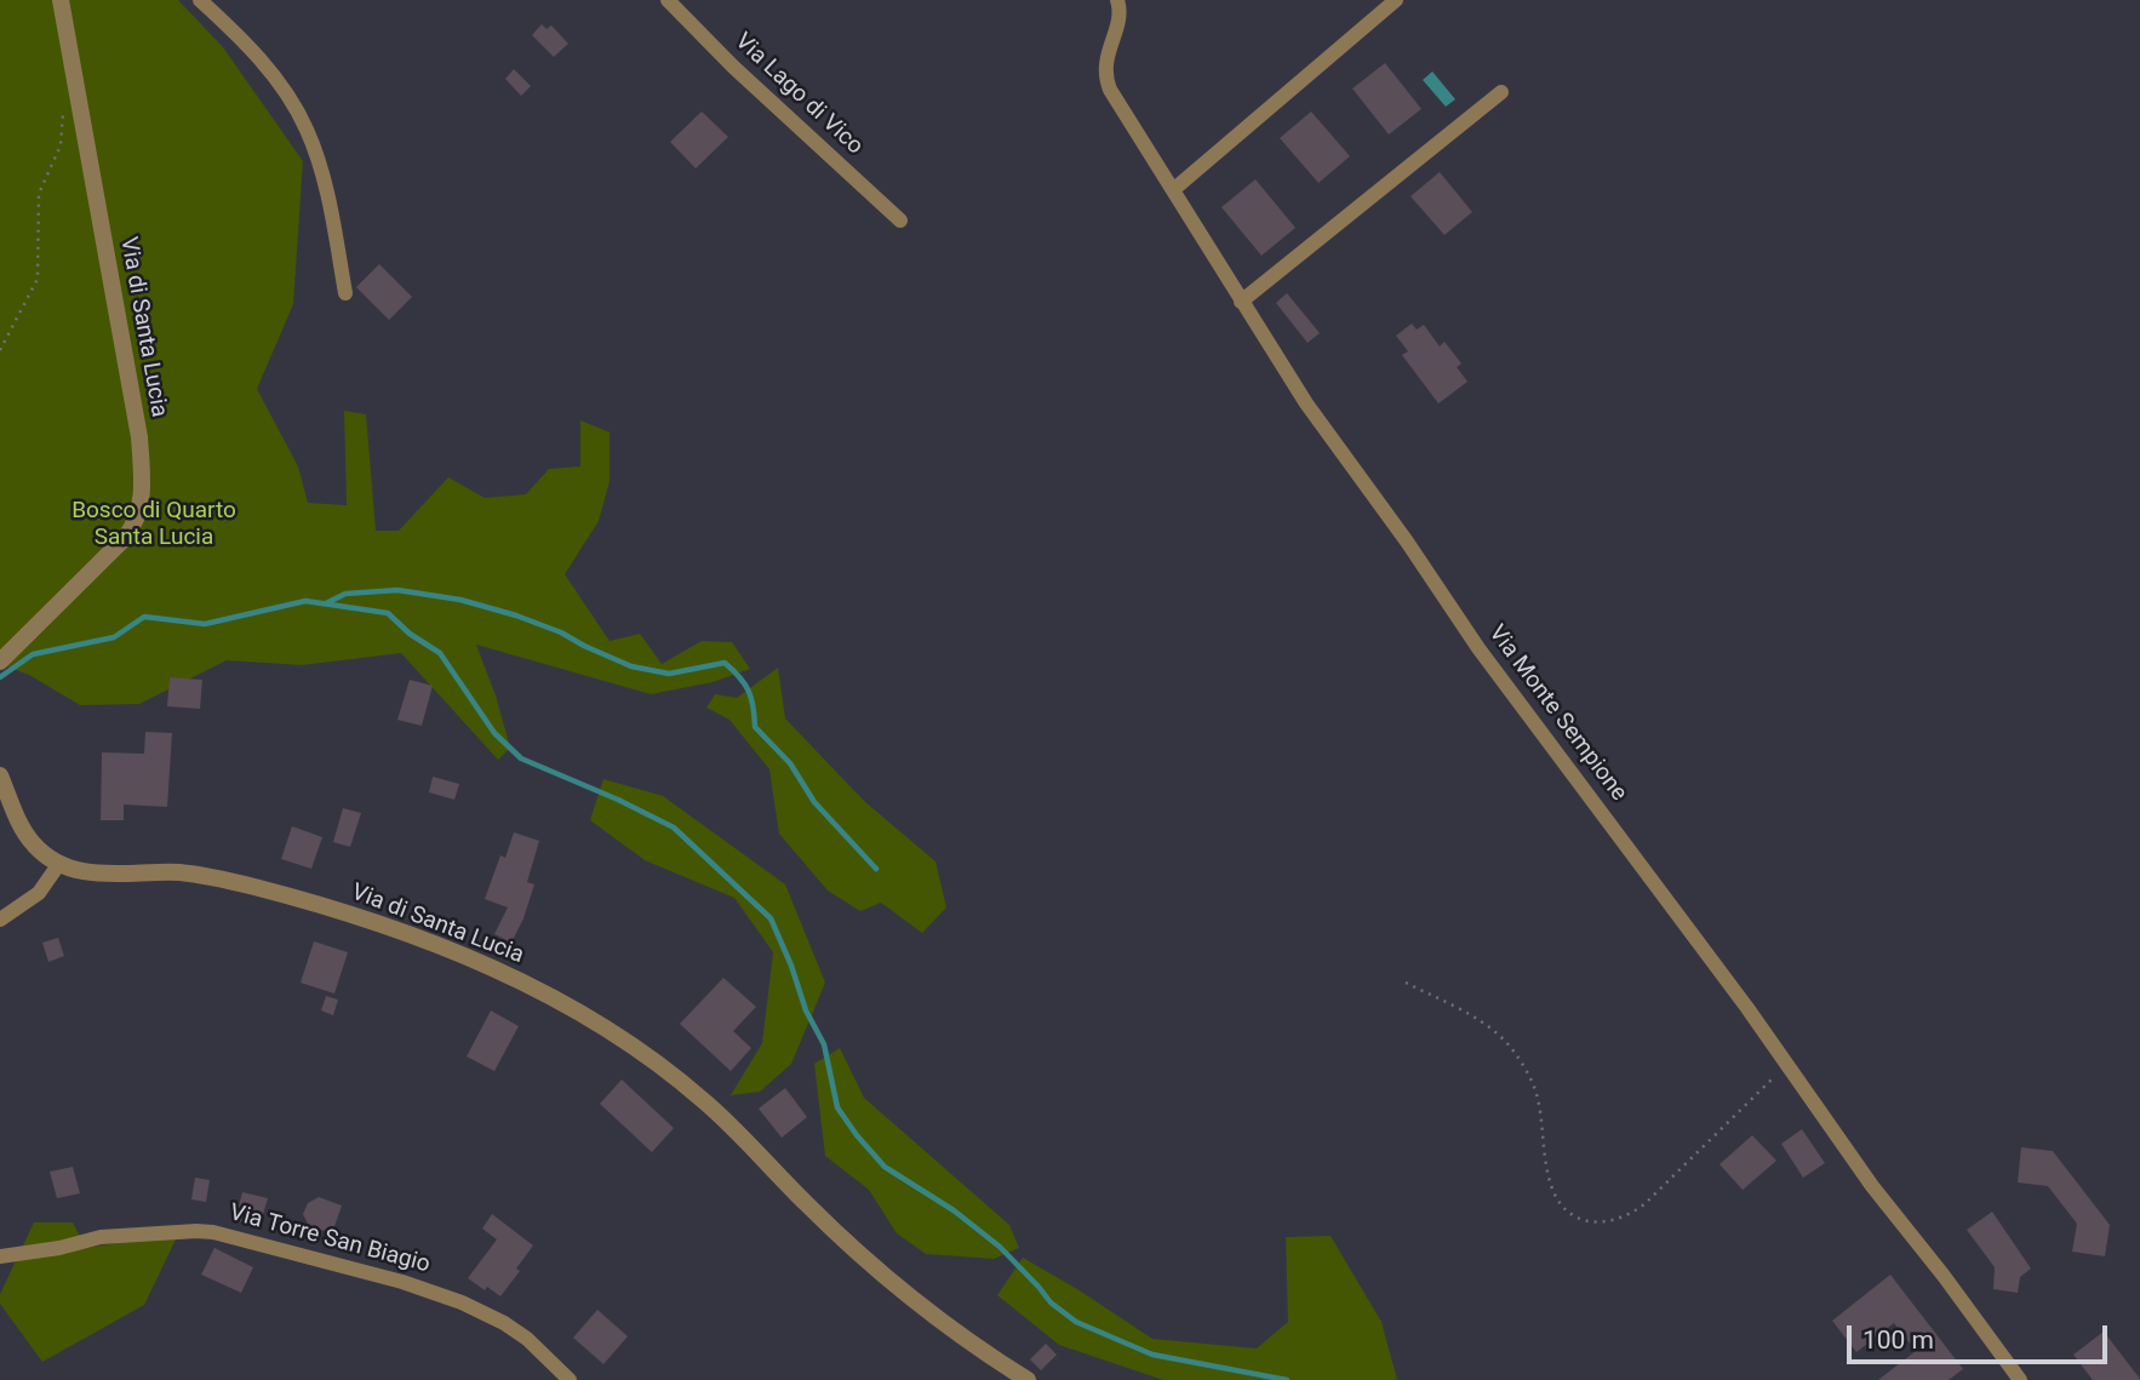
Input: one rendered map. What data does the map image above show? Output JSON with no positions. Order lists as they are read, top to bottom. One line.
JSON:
{"streets":{"street":["Via Lago di Vico","Via di Santa Lucia","Via Monte Sempione","Via Torre San Biagio"]},"parks":["Bosco di Quarto Santa Lucia"],"scale_bar":"100 m"}
